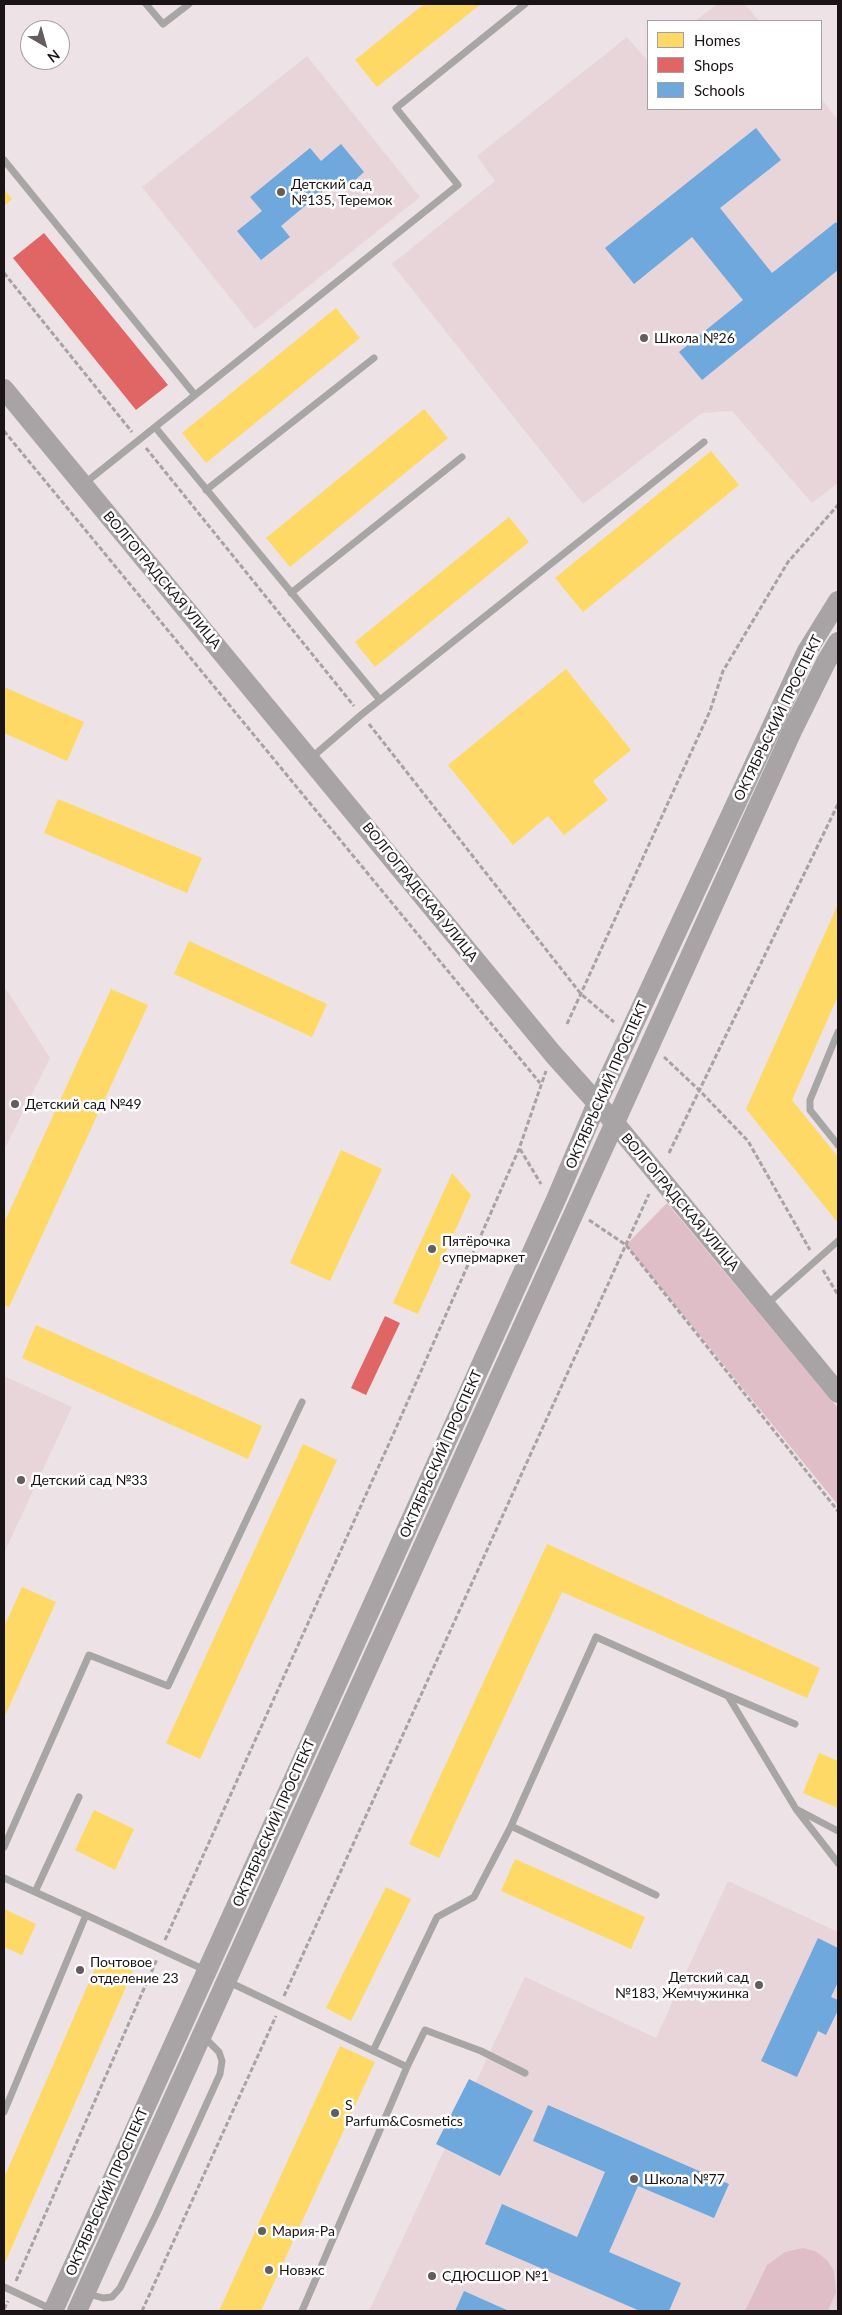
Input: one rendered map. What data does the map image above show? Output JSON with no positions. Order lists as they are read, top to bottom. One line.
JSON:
{"streets":{"main road":["ВОЛГОГРАДСКАЯ УЛИЦА","ОКТЯБРЬСКИЙ ПРОСПЕКТ"]},"crossings":[["ВОЛГОГРАДСКАЯ УЛИЦА","ОКТЯБРЬСКИЙ ПРОСПЕКТ"]],"places":["Детский сад №135, Теремок","Школа №26","Детский сад №49","Пятёрочка супермаркет","Детский сад №33","Почтовое отделение 23","Детский сад №183, Жемчужинка","S Parfum&Cosmetics","Школа №77","Мария-Ра","Новэкс","СДЮСШОР №1"],"legend":["Homes","Shops","Schools"],"north":"bottom right"}
